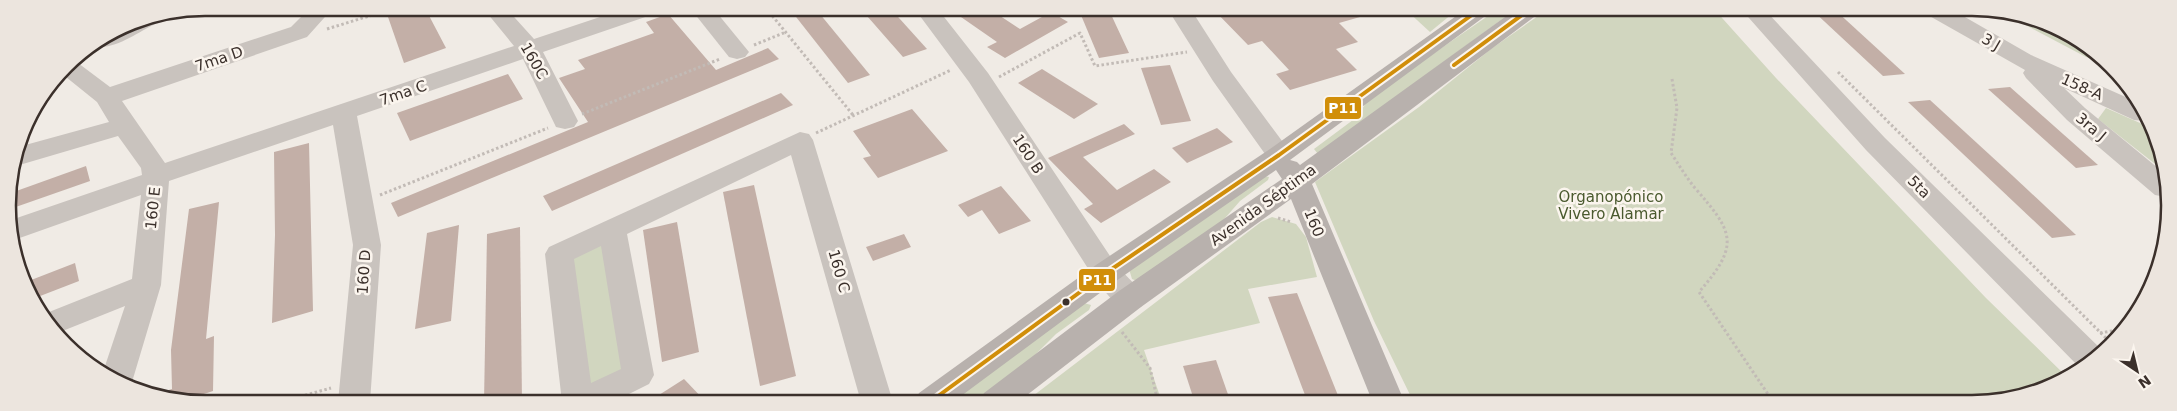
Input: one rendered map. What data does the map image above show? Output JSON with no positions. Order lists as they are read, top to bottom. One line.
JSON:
{"streets":{"main road":["Avenida Séptima","160"],"street":["3 J","7ma D","160C","158-A","7ma C","3ra J","160 B","5ta","160 E","160 C","160 D"]},"crossings":[["3 J","158-A"],["3 J","3ra J"],["7ma D","160 E"],["160C","7ma C"],["158-A","3ra J"],["7ma C","160 E"],["7ma C","160 D"],["160 B","Avenida Séptima"],["Avenida Séptima","160"]],"parks":["Organopónico Vivero Alamar"],"lines":["transit line P11"],"north":"bottom right"}
